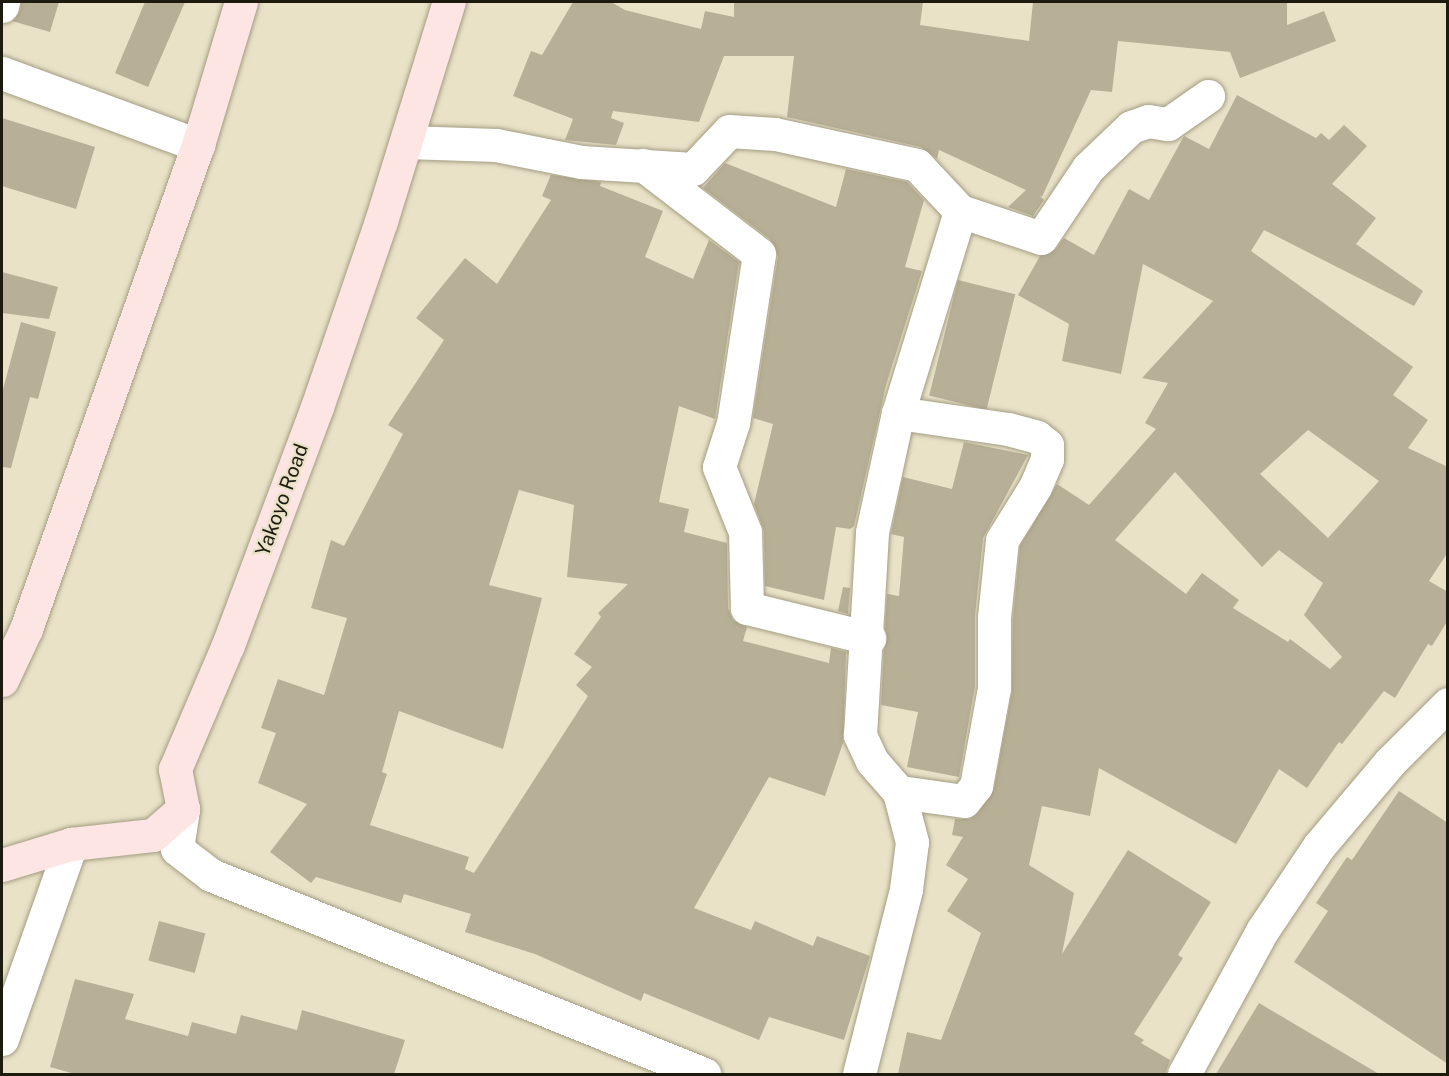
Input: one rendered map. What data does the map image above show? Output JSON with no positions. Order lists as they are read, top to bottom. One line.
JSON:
{"streets":{"main road":["Yakoyo Road"]}}
